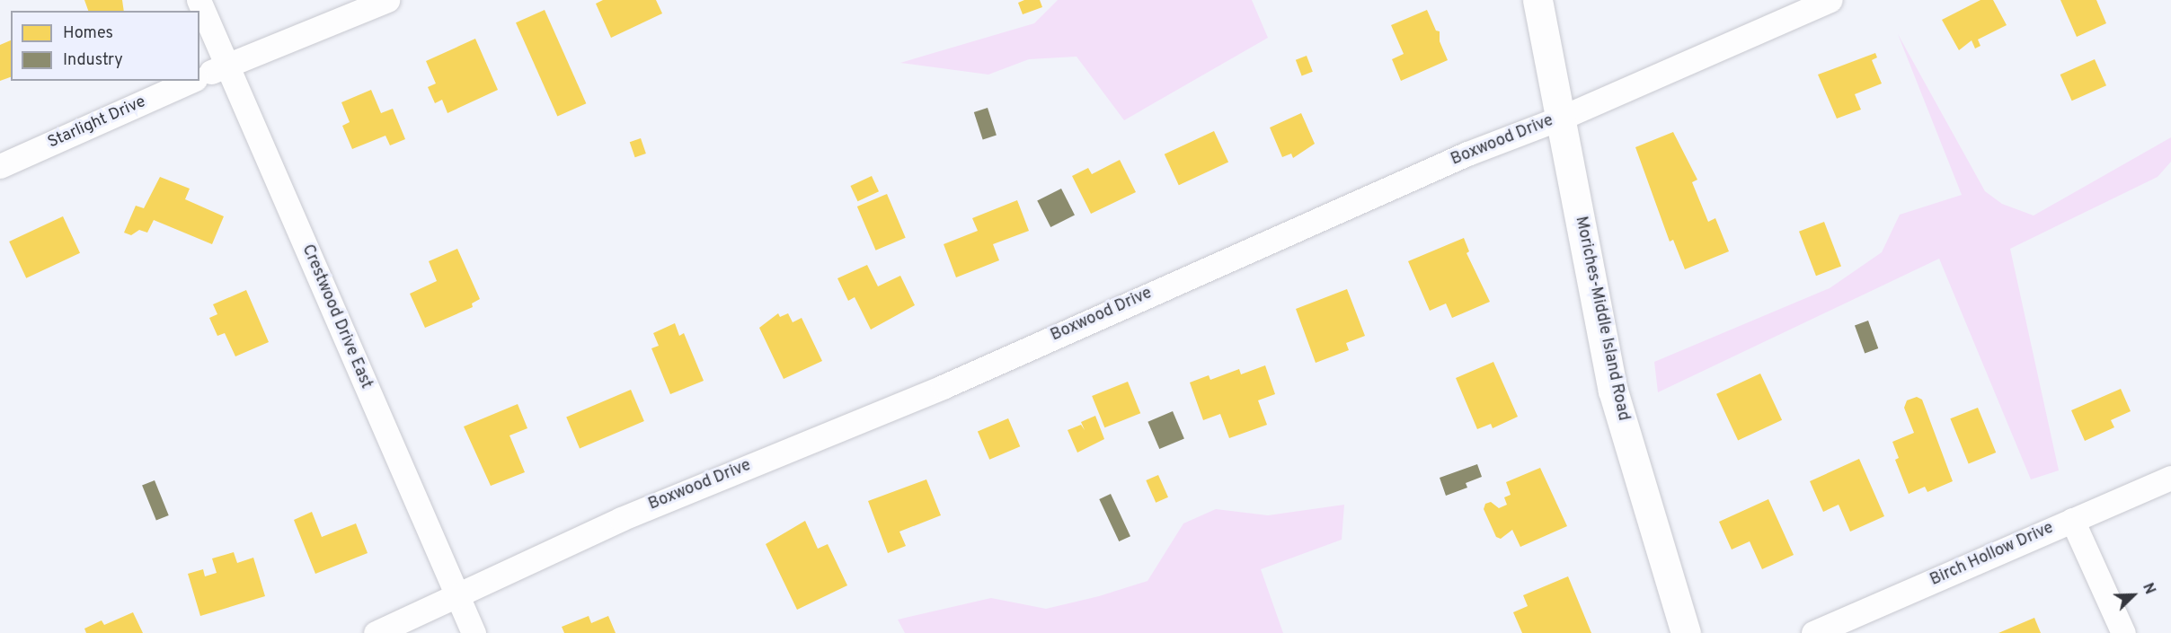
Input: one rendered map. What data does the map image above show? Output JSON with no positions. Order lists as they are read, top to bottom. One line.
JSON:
{"streets":{"main road":["Moriches-Middle Island Road"],"street":["Starlight Drive","Boxwood Drive","Crestwood Drive East","Birch Hollow Drive"]},"crossings":[["Starlight Drive","Crestwood Drive East"],["Boxwood Drive","Crestwood Drive East"],["Boxwood Drive","Moriches-Middle Island Road"]],"legend":["Homes","Industry"],"north":"top right"}
